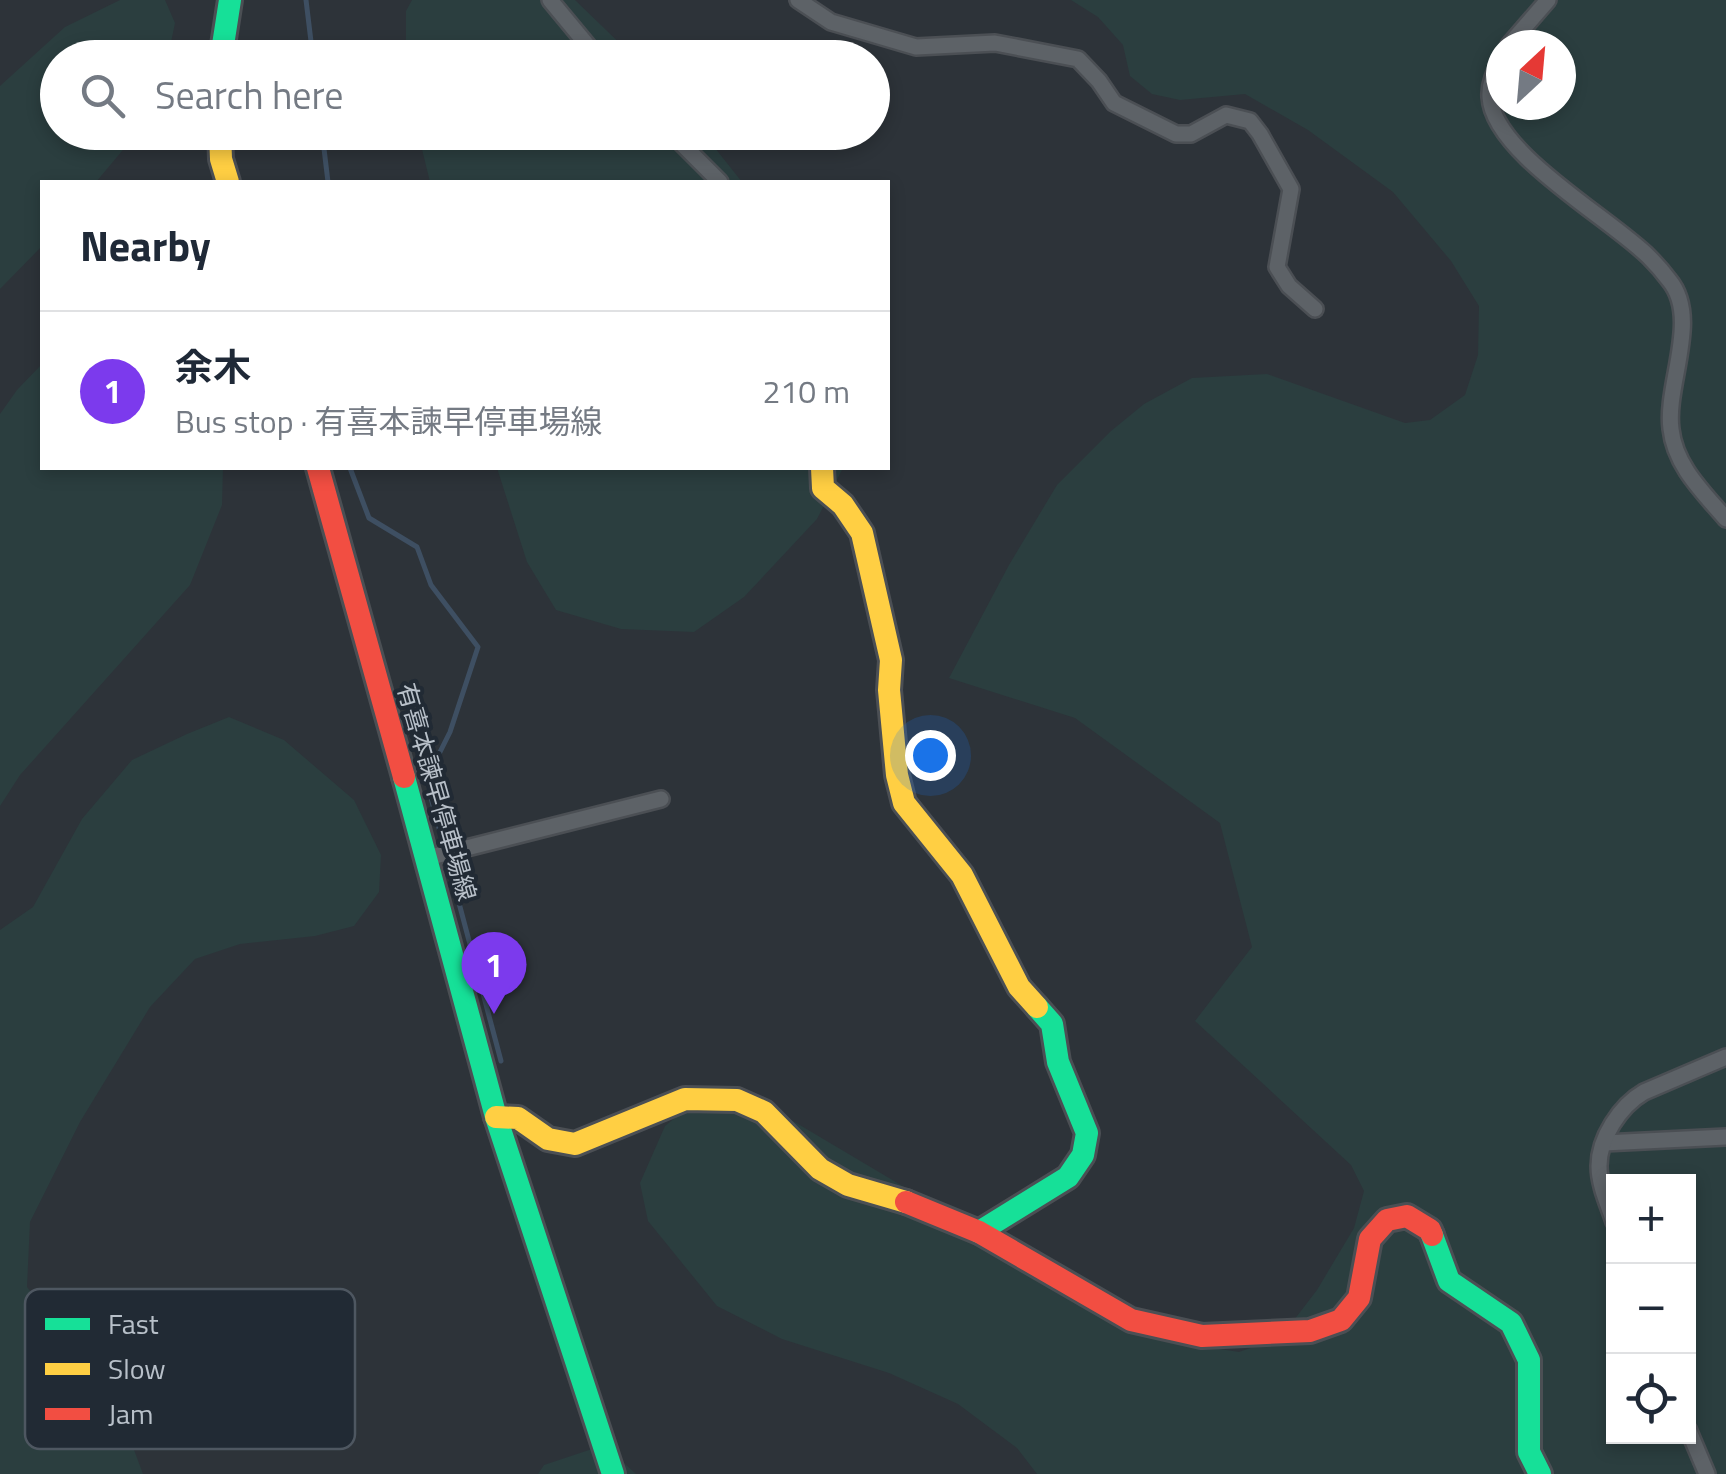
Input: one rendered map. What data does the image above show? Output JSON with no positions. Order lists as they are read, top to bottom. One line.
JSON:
{"streets":{"street":["有喜本諫早停車場線"]},"legend":["Fast","Slow","Jam"],"north":"top right","page":{"search":"Search here","heading":"Nearby","list":[{"mark":"1","name":"余木","note":"Bus stop · 有喜本諫早停車場線","value":"210 m"}],"pins":"1","map_buttons":["+","−"]}}
